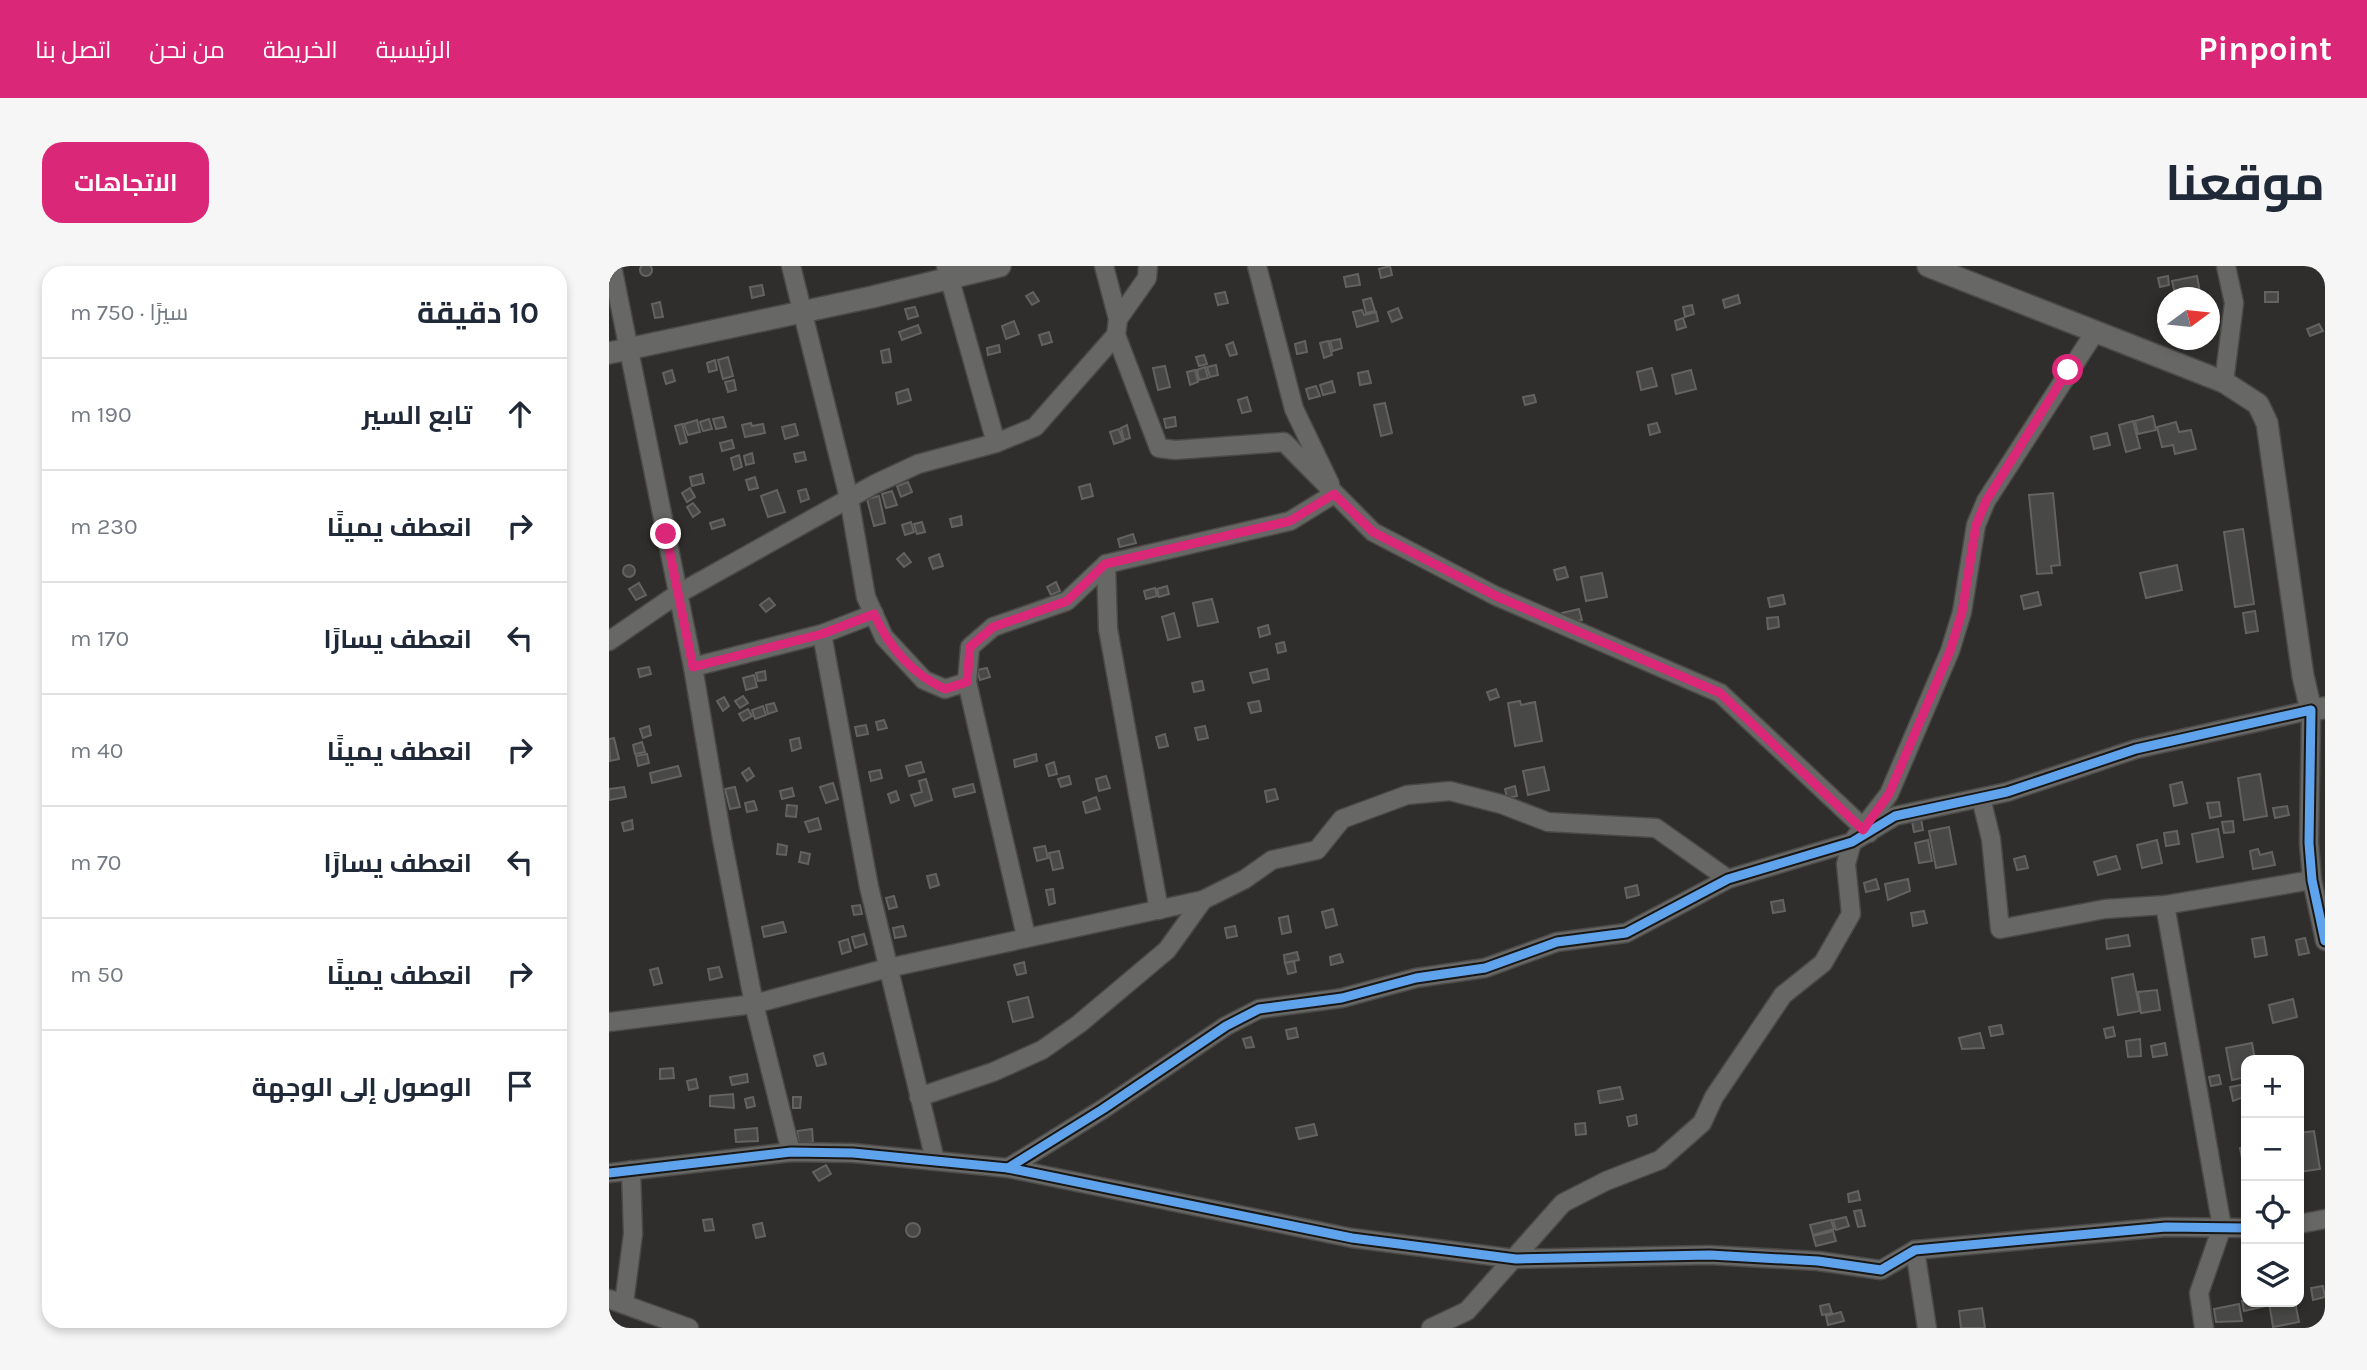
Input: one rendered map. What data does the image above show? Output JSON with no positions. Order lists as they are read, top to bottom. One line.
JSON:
{"north":"right","page":{"header":"Pinpoint","nav":["الرئيسية","الخريطة","من نحن","اتصل بنا"],"title":"موقعنا","buttons":"الاتجاهات","heading":["10 دقيقة","سيرًا · 750 m"],"list":[["تابع السير","190 m"],["انعطف يمينًا","230 m"],["انعطف يسارًا","170 m"],["انعطف يمينًا","40 m"],["انعطف يسارًا","70 m"],["انعطف يمينًا","50 m"],"الوصول إلى الوجهة"],"map_buttons":["+","−"]}}
